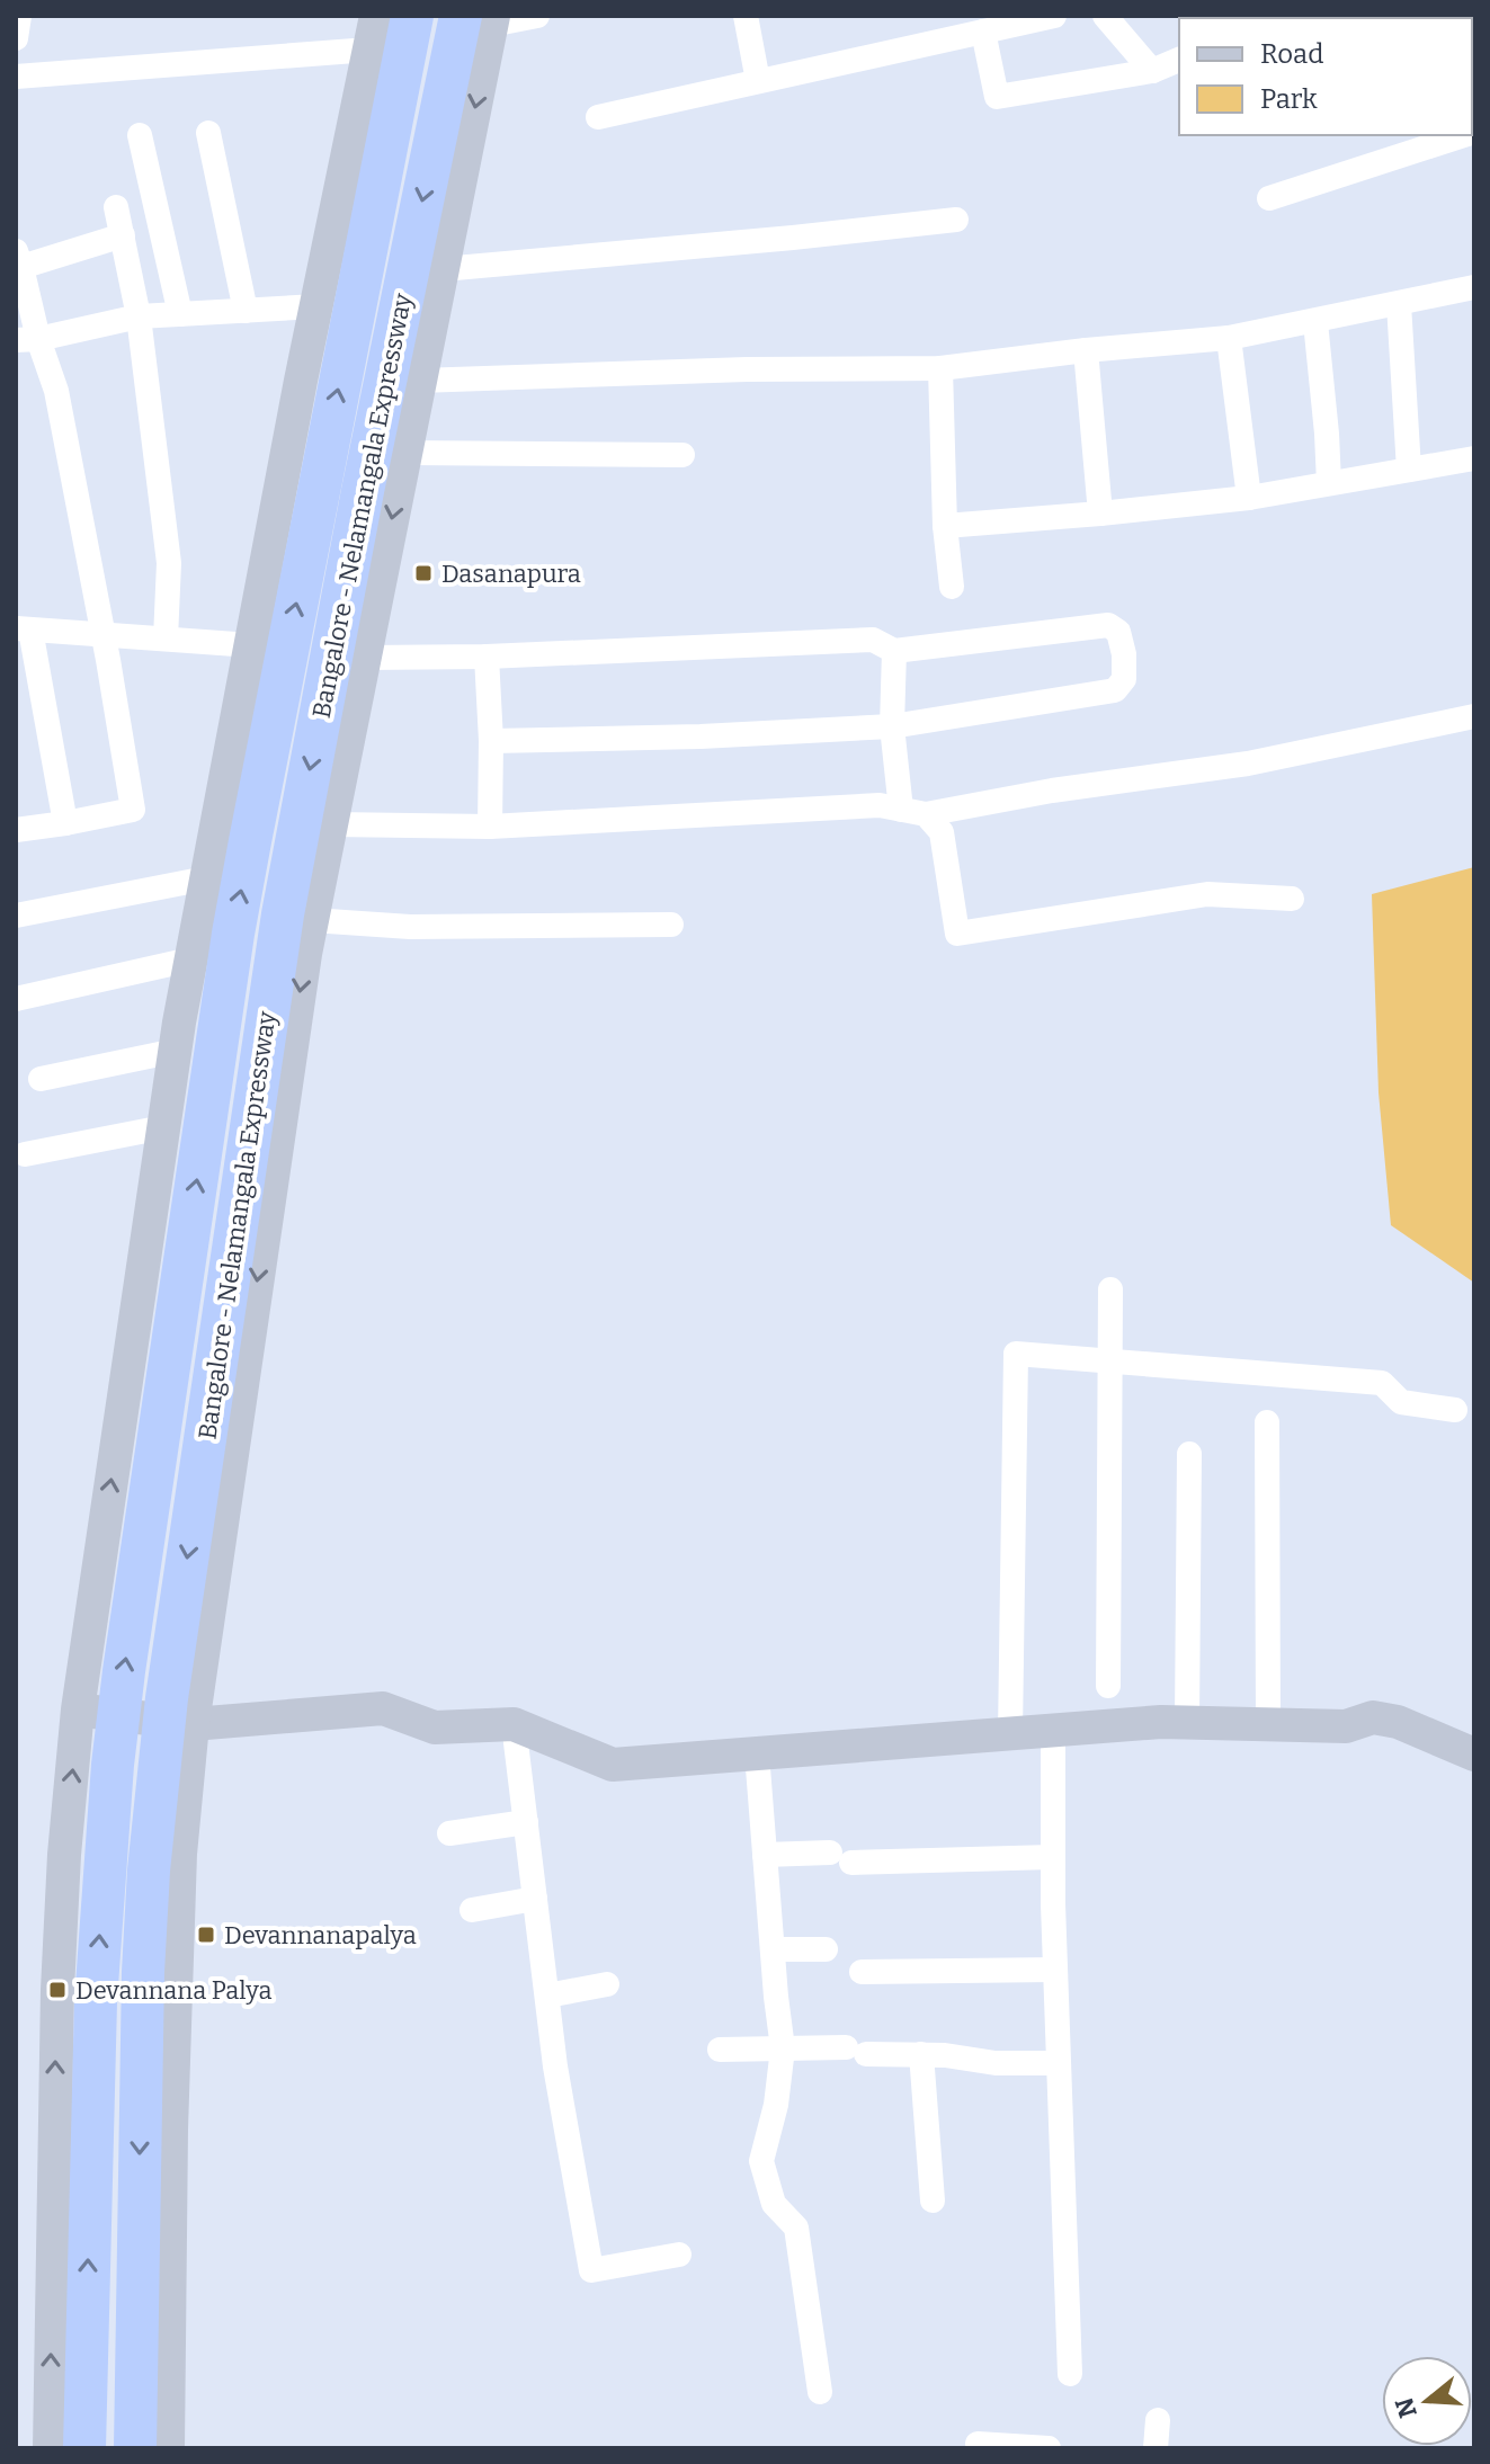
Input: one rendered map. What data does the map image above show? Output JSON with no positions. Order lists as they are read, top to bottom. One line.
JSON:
{"streets":{"highway":["Bangalore - Nelamangala Expressway"]},"places":{"transit":["Dasanapura","Devannanapalya","Devannana Palya"]},"legend":["Road","Park"],"north":"left"}
